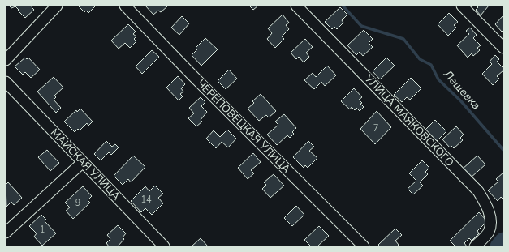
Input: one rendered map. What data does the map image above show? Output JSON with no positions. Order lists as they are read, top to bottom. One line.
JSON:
{"streets":{"street":["УЛИЦА МАЯКОВСКОГО","ЧЕРЕПОВЕЦКАЯ УЛИЦА","МАЙСКАЯ УЛИЦА"]},"water":["Лещевка"],"house_numbers":["7","14","9","1"]}
